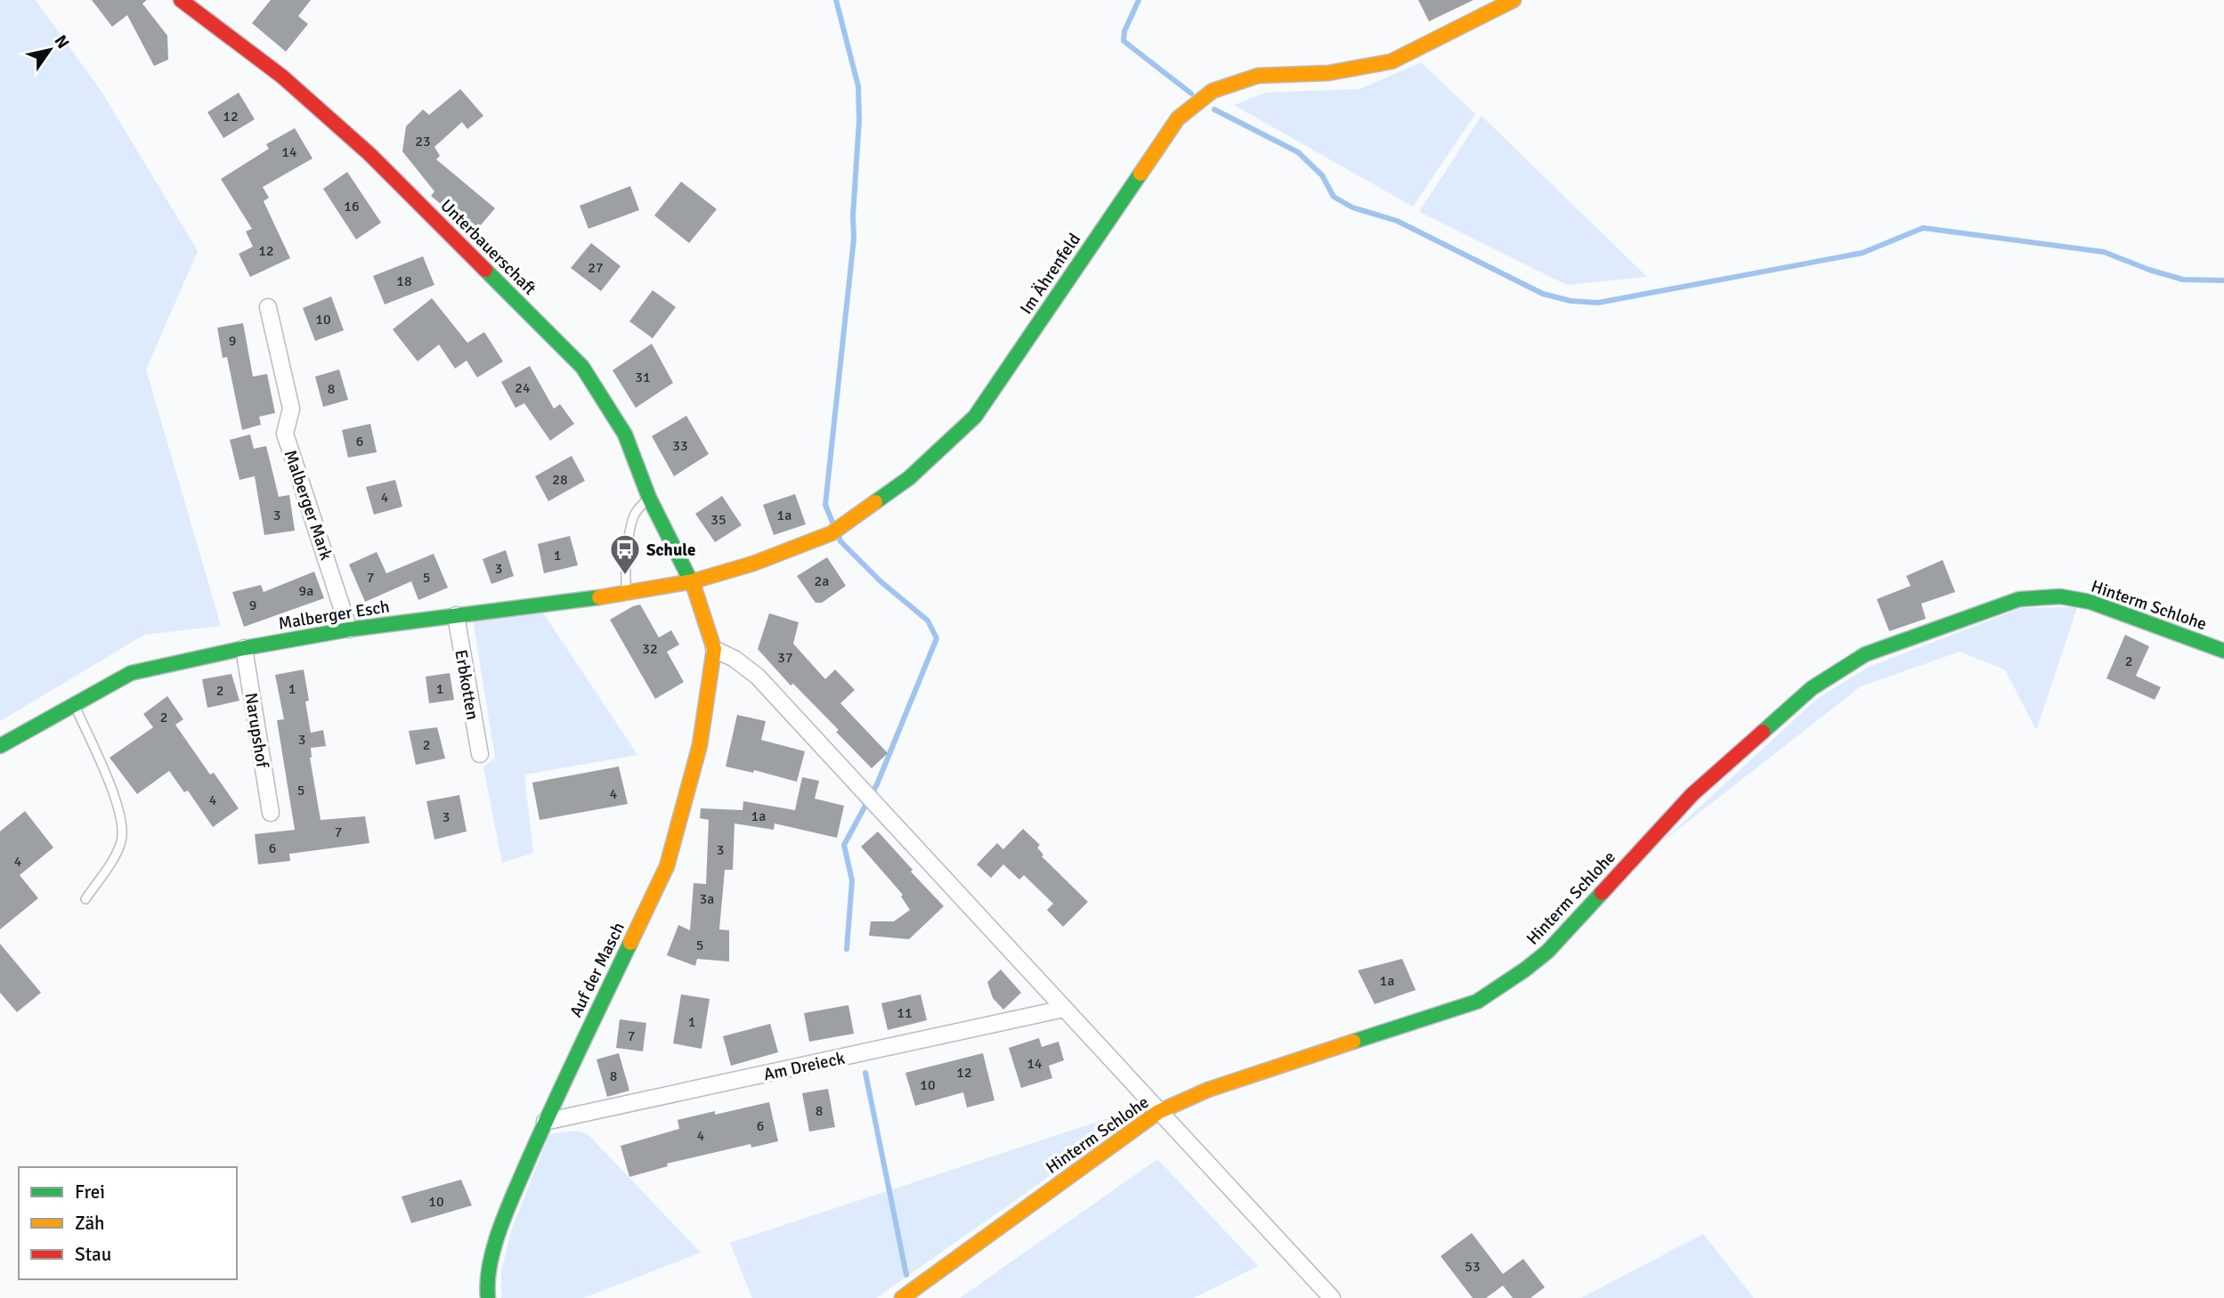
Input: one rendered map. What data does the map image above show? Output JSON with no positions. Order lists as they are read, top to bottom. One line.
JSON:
{"streets":{"street":["Unterbauerschaft","Im Ährenfeld","Malberger Mark","Hinterm Schlohe","Malberger Esch","Erbkotten","Narupshof","Auf der Masch","Am Dreieck"]},"crossings":[["Unterbauerschaft","Im Ährenfeld"],["Unterbauerschaft","Malberger Esch"],["Im Ährenfeld","Malberger Esch"],["Malberger Mark","Malberger Esch"],["Malberger Esch","Erbkotten"],["Malberger Esch","Narupshof"],["Auf der Masch","Am Dreieck"]],"places":{"bus stop":["Schule"]},"house_numbers":["12","23","14","16","12","27","18","10","9","31","24","8","6","33","28","4","3","1a","35","1","3","7","5","2a","9a","9","32","37","2","1","1","2","2","3","2","5","4","4","1a","3","7","6","3","4","3a","5","1a","11","1","7","14","12","8","10","8","6","4","10","53"],"legend":["Frei","Zäh","Stau"],"north":"top right"}
